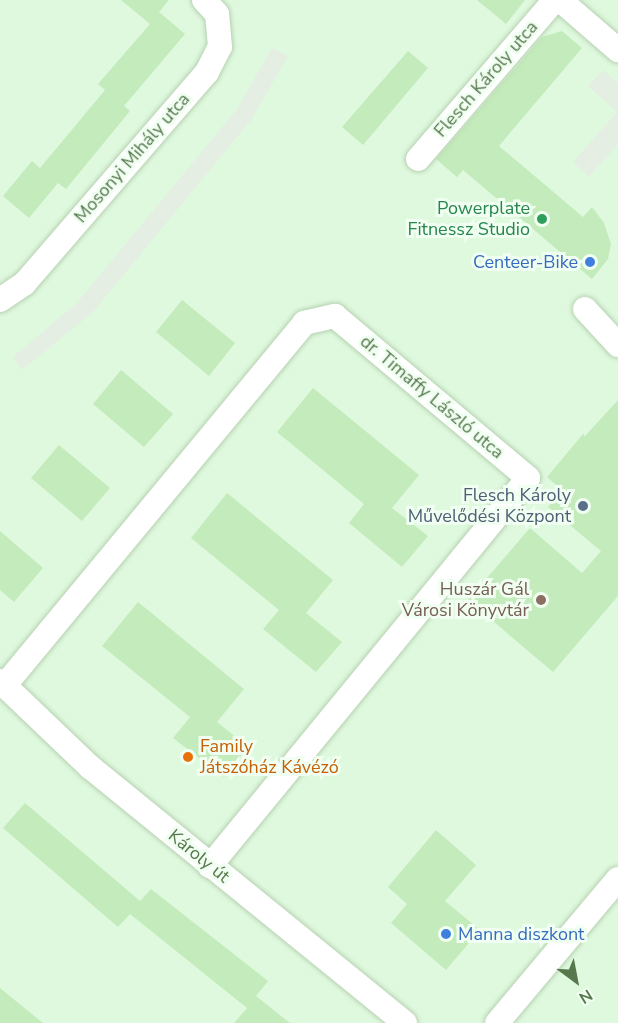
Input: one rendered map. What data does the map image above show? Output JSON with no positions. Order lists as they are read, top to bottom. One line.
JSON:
{"streets":{"street":["Flesch Károly utca","Mosonyi Mihály utca","dr. Timaffy László utca","Károly út"]},"crossings":[["dr. Timaffy László utca","Károly út"]],"places":["Powerplate Fitnessz Studio","Centeer-Bike","Flesch Károly Művelődési Központ","Huszár Gál Városi Könyvtár","Family Játszóház Kávézó","Manna diszkont"],"north":"bottom right"}
